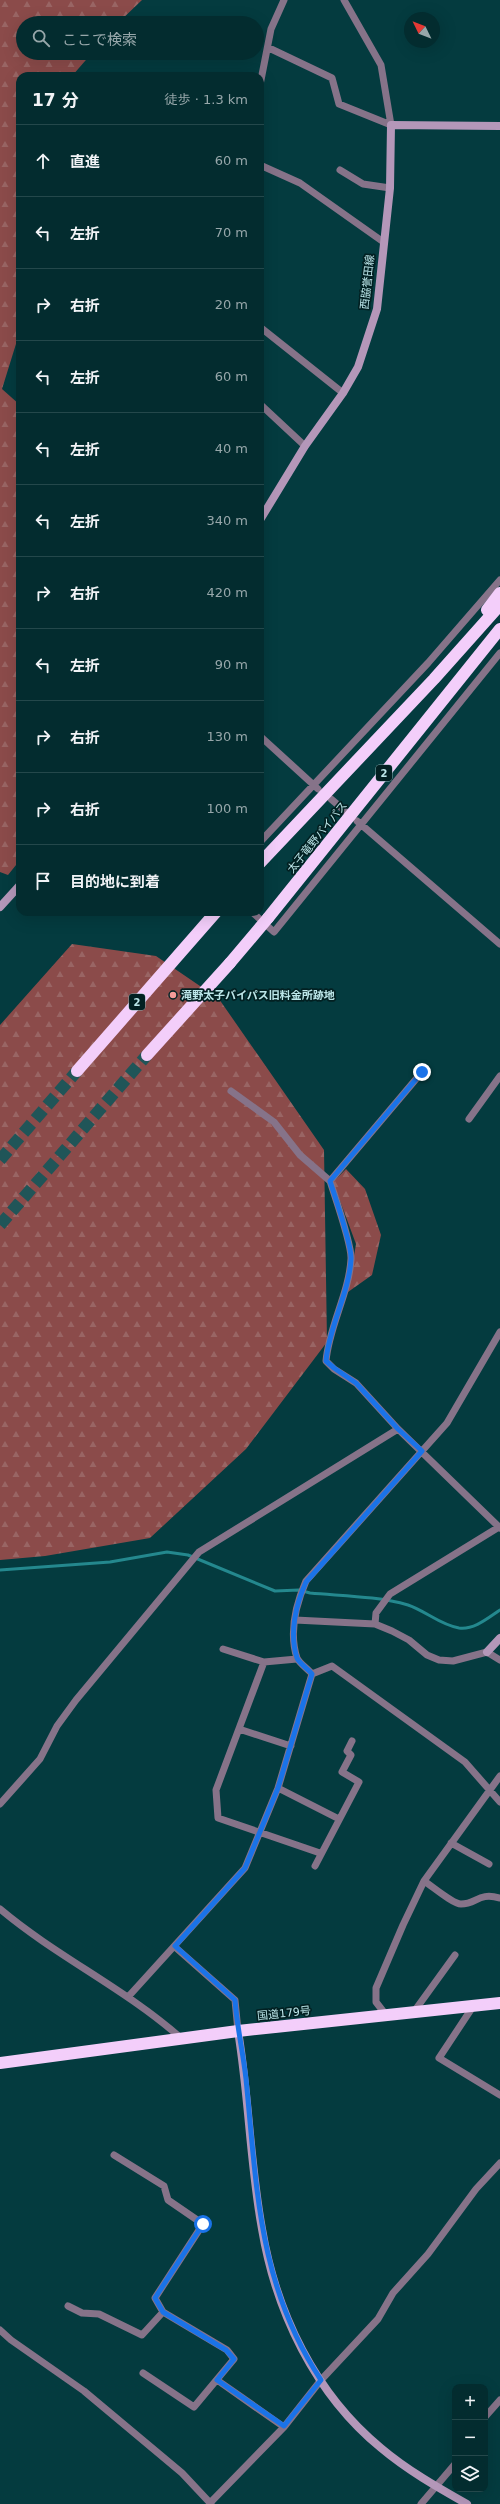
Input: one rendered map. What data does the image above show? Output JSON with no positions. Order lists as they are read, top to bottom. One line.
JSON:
{"streets":{"highway":["2","太子竜野バイパス","国道179号"],"street":["西脇誉田線"]},"places":["滝野太子バイパス旧料金所跡地"],"north":"top left","page":{"search":"ここで検索","heading":["17 分","徒歩 · 1.3 km"],"list":[["直進","60 m"],["左折","70 m"],["右折","20 m"],["左折","60 m"],["左折","40 m"],["左折","340 m"],["右折","420 m"],["左折","90 m"],["右折","130 m"],["右折","100 m"],"目的地に到着"],"map_buttons":["+","−"]}}
